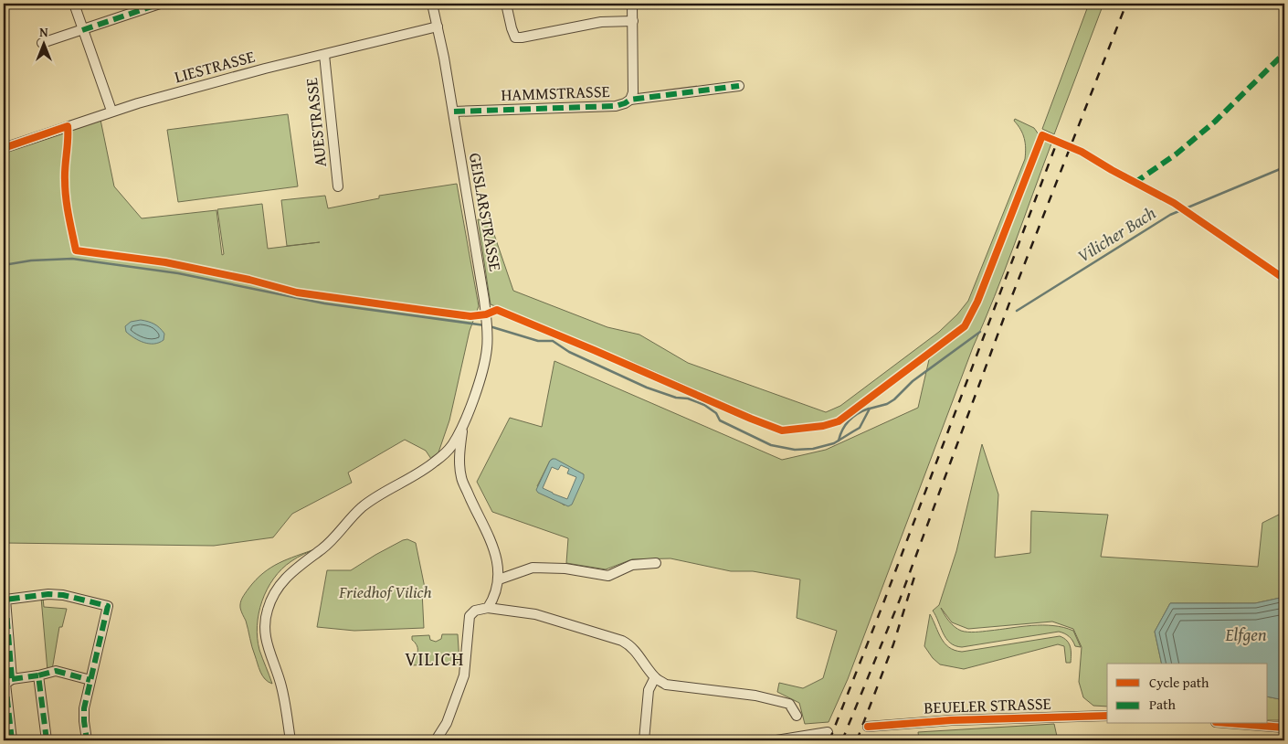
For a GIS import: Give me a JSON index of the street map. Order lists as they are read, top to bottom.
{
  "streets": {
    "street": [
      "LIESTRASSE",
      "HAMMSTRASSE",
      "AUESTRASSE",
      "GEISLARSTRASSE",
      "BEUELER STRASSE"
    ]
  },
  "crossings": [
    ["LIESTRASSE", "AUESTRASSE"],
    ["LIESTRASSE", "GEISLARSTRASSE"],
    ["HAMMSTRASSE", "GEISLARSTRASSE"]
  ],
  "districts": ["VILICH"],
  "water": ["Vilicher Bach", "Elfgen"],
  "parks": ["Friedhof Vilich"],
  "legend": ["Cycle path", "Path"],
  "north": "top"
}
